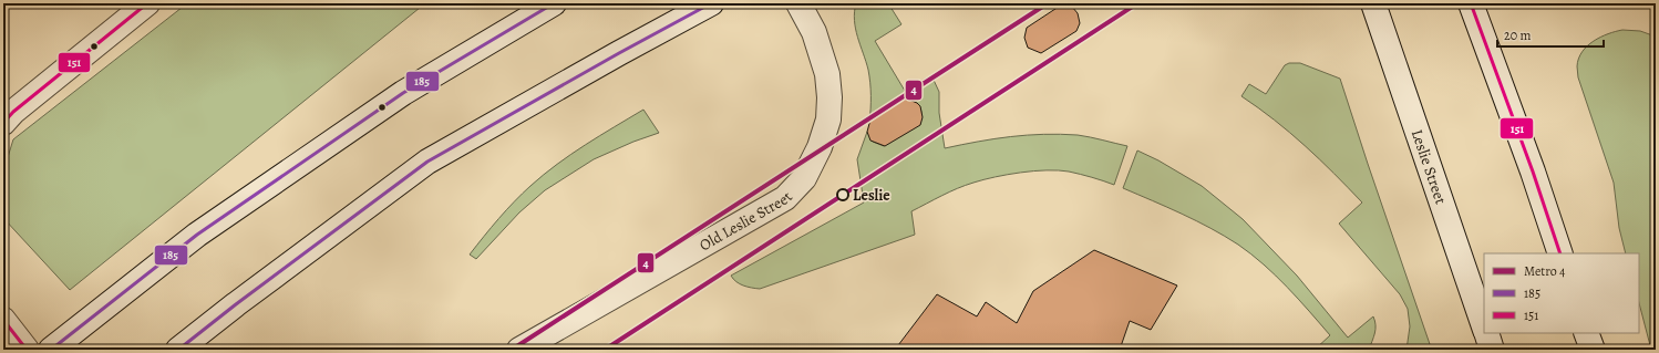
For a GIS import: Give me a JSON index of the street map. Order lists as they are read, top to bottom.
{
  "streets": {
    "main road": ["Leslie Street", "Old Leslie Street"]
  },
  "places": ["Leslie"],
  "lines": ["metro line 4", "transit line 185", "transit line 151"],
  "legend": ["Metro 4", "185", "151"],
  "scale_bar": "20 m"
}
